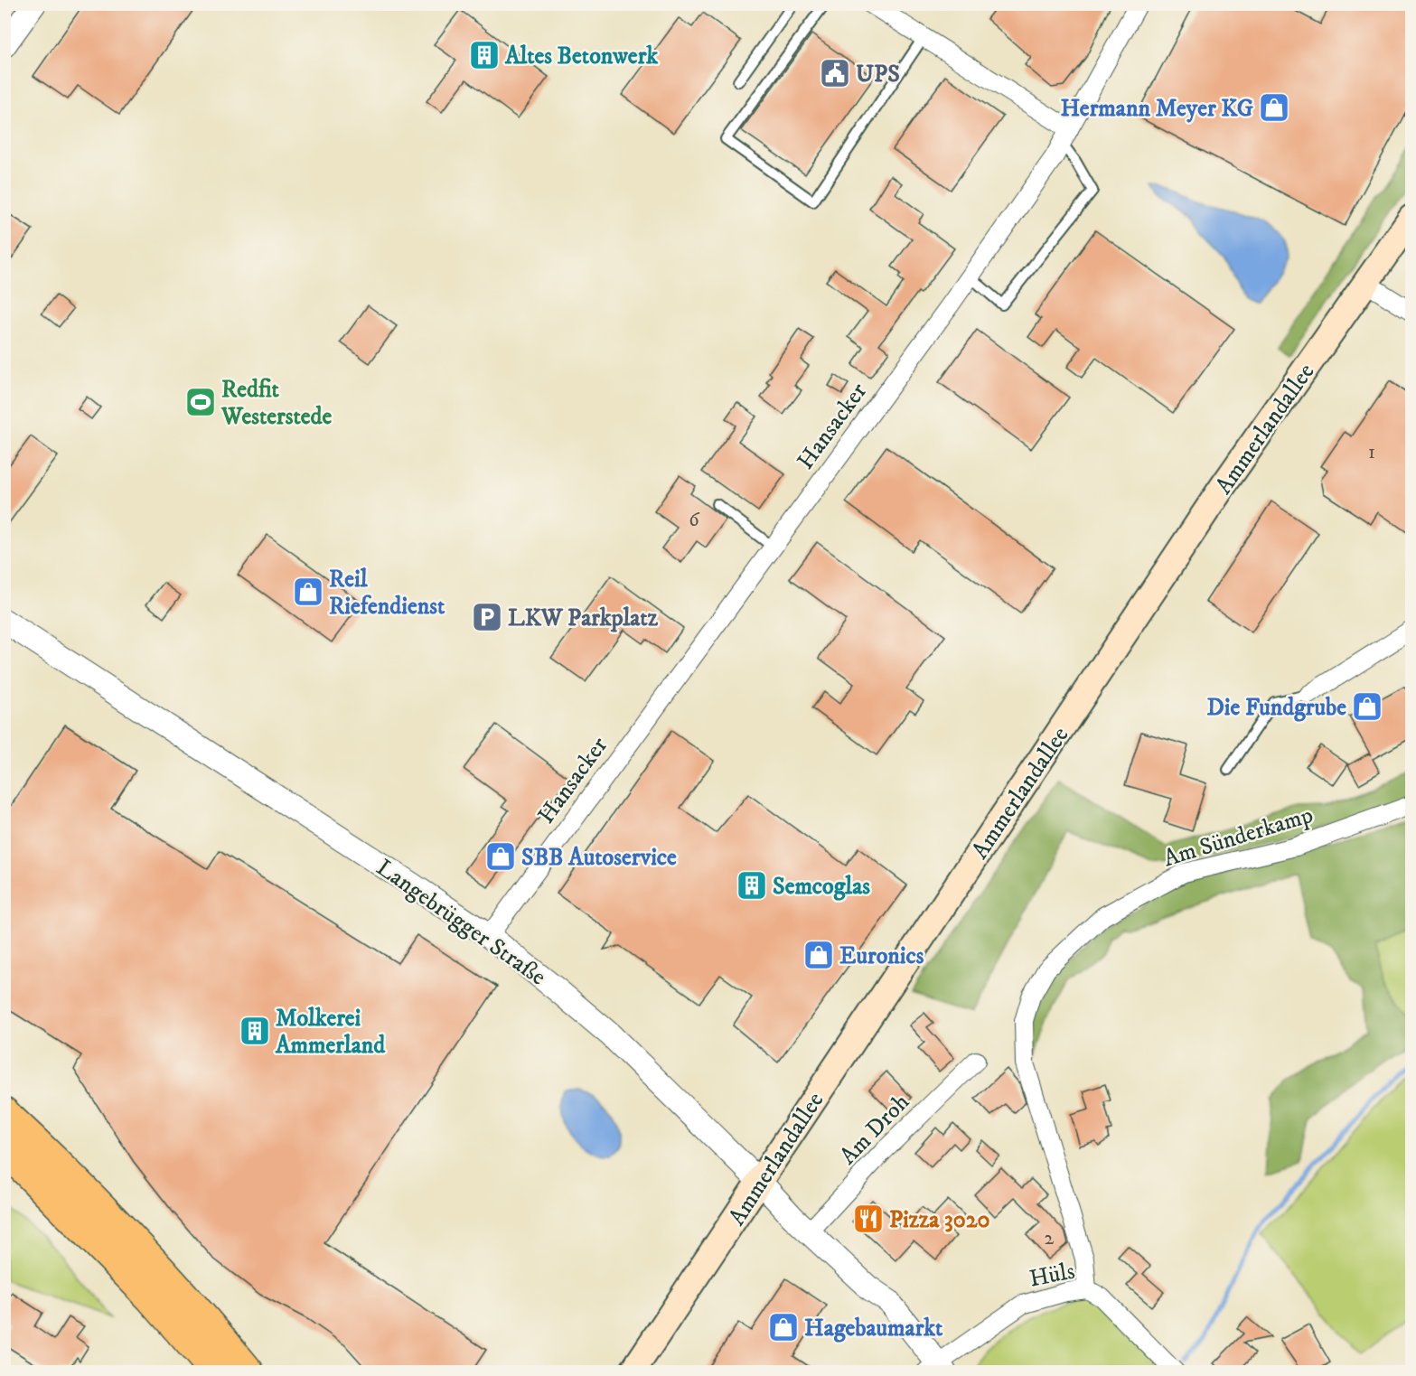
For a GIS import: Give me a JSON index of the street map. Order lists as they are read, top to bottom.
{
  "streets": {
    "main road": ["Ammerlandallee"],
    "street": [
      "Hansacker",
      "Am Sünderkamp",
      "Langebrügger Straße",
      "Am Droh",
      "Hüls"
    ]
  },
  "crossings": [
    ["Hansacker", "Langebrügger Straße"],
    ["Ammerlandallee", "Langebrügger Straße"],
    ["Am Sünderkamp", "Hüls"],
    ["Langebrügger Straße", "Am Droh"],
    ["Langebrügger Straße", "Hüls"]
  ],
  "places": {
    "building": ["Altes Betonwerk", "Semcoglas", "Molkerei Ammerland"],
    "public building": ["UPS"],
    "shop": [
      "Hermann Meyer KG",
      "Reil Riefendienst",
      "Die Fundgrube",
      "SBB Autoservice",
      "Euronics",
      "Hagebaumarkt"
    ],
    "sports": ["Redfit Westerstede"],
    "parking": ["LKW Parkplatz"],
    "restaurant": ["Pizza 3020"]
  },
  "house_numbers": ["1", "6", "2"]
}
